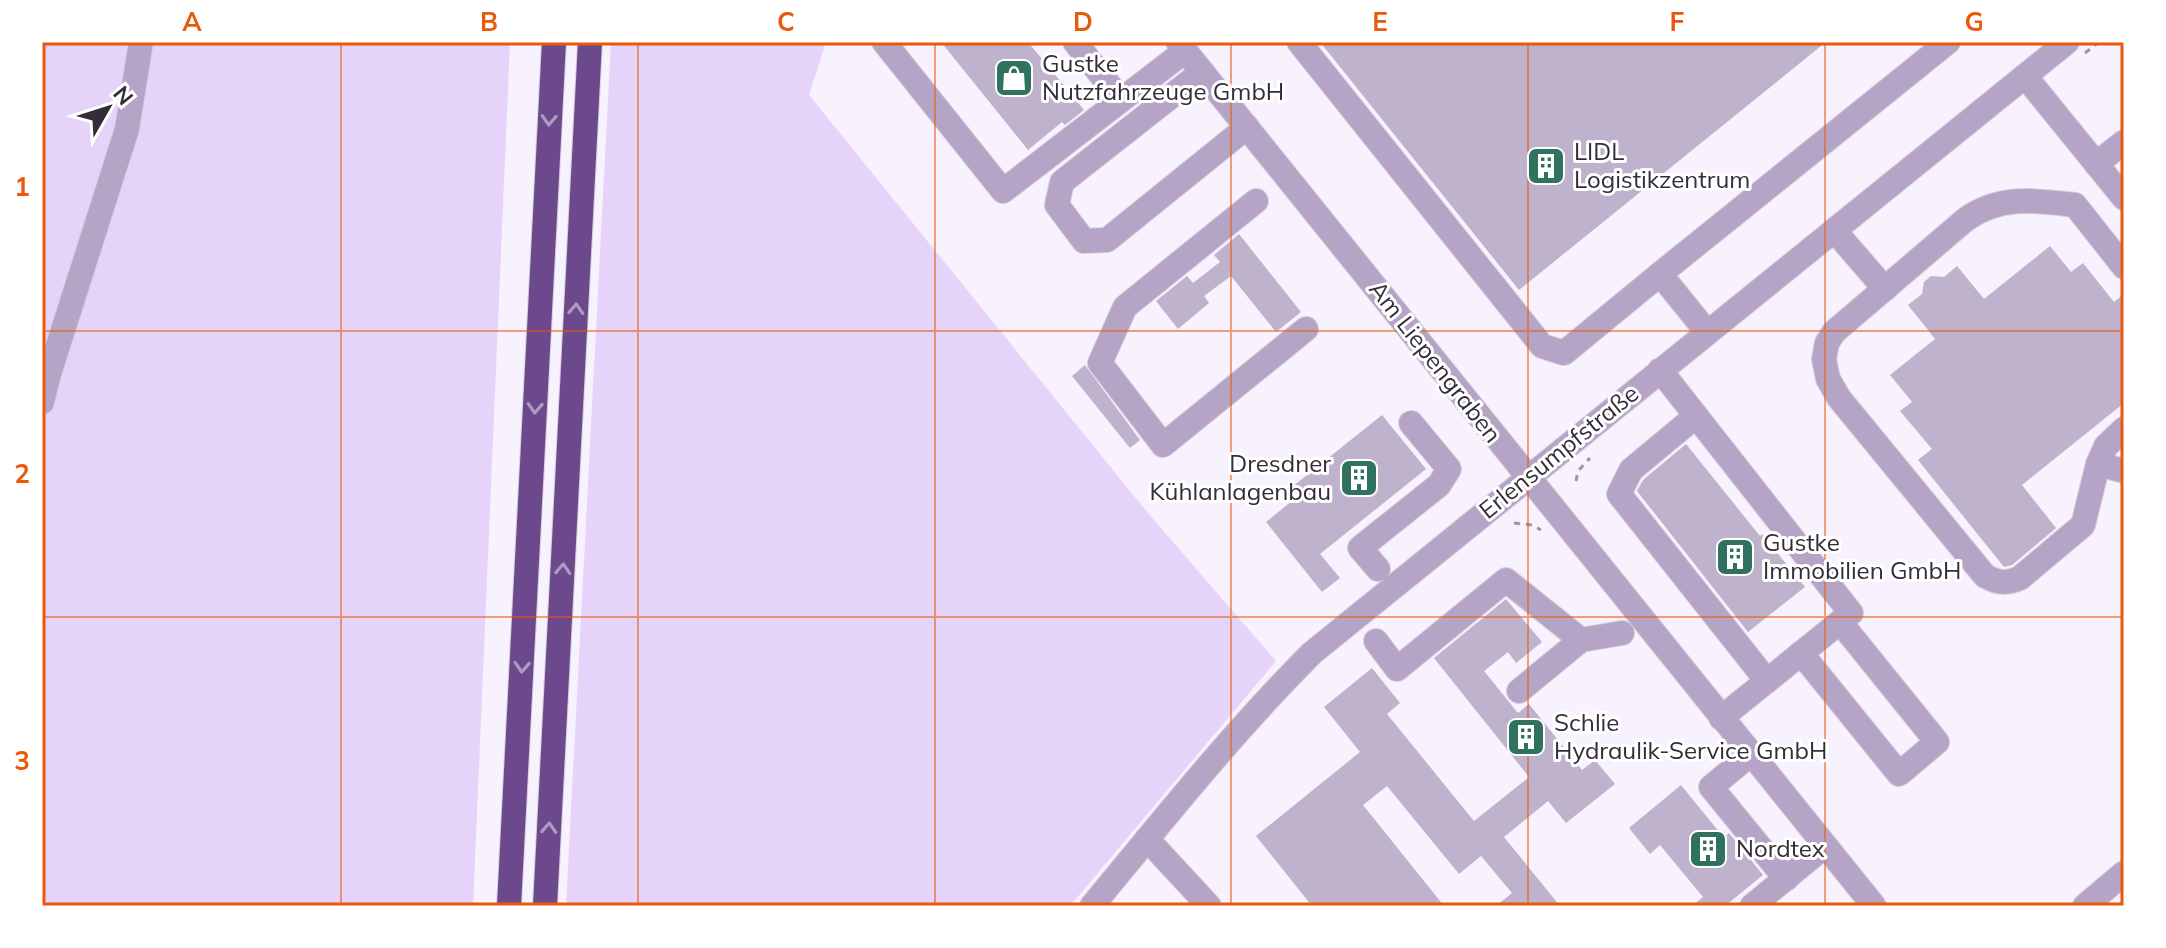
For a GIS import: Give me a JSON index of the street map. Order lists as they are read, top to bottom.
{
  "streets": {
    "street": ["Am Liepengraben", "Erlensumpfstraße"]
  },
  "crossings": [
    ["Am Liepengraben", "Erlensumpfstraße"]
  ],
  "places": {
    "shop": ["Gustke Nutzfahrzeuge GmbH"],
    "building": [
      "LIDL Logistikzentrum",
      "Dresdner Kühlanlagenbau",
      "Gustke Immobilien GmbH",
      "Schlie Hydraulik-Service GmbH",
      "Nordtex"
    ]
  },
  "north": "top right",
  "grid": {
    "columns": [
      "A",
      "B",
      "C",
      "D",
      "E",
      "F",
      "G"
    ],
    "rows": ["1", "2", "3"]
  }
}
